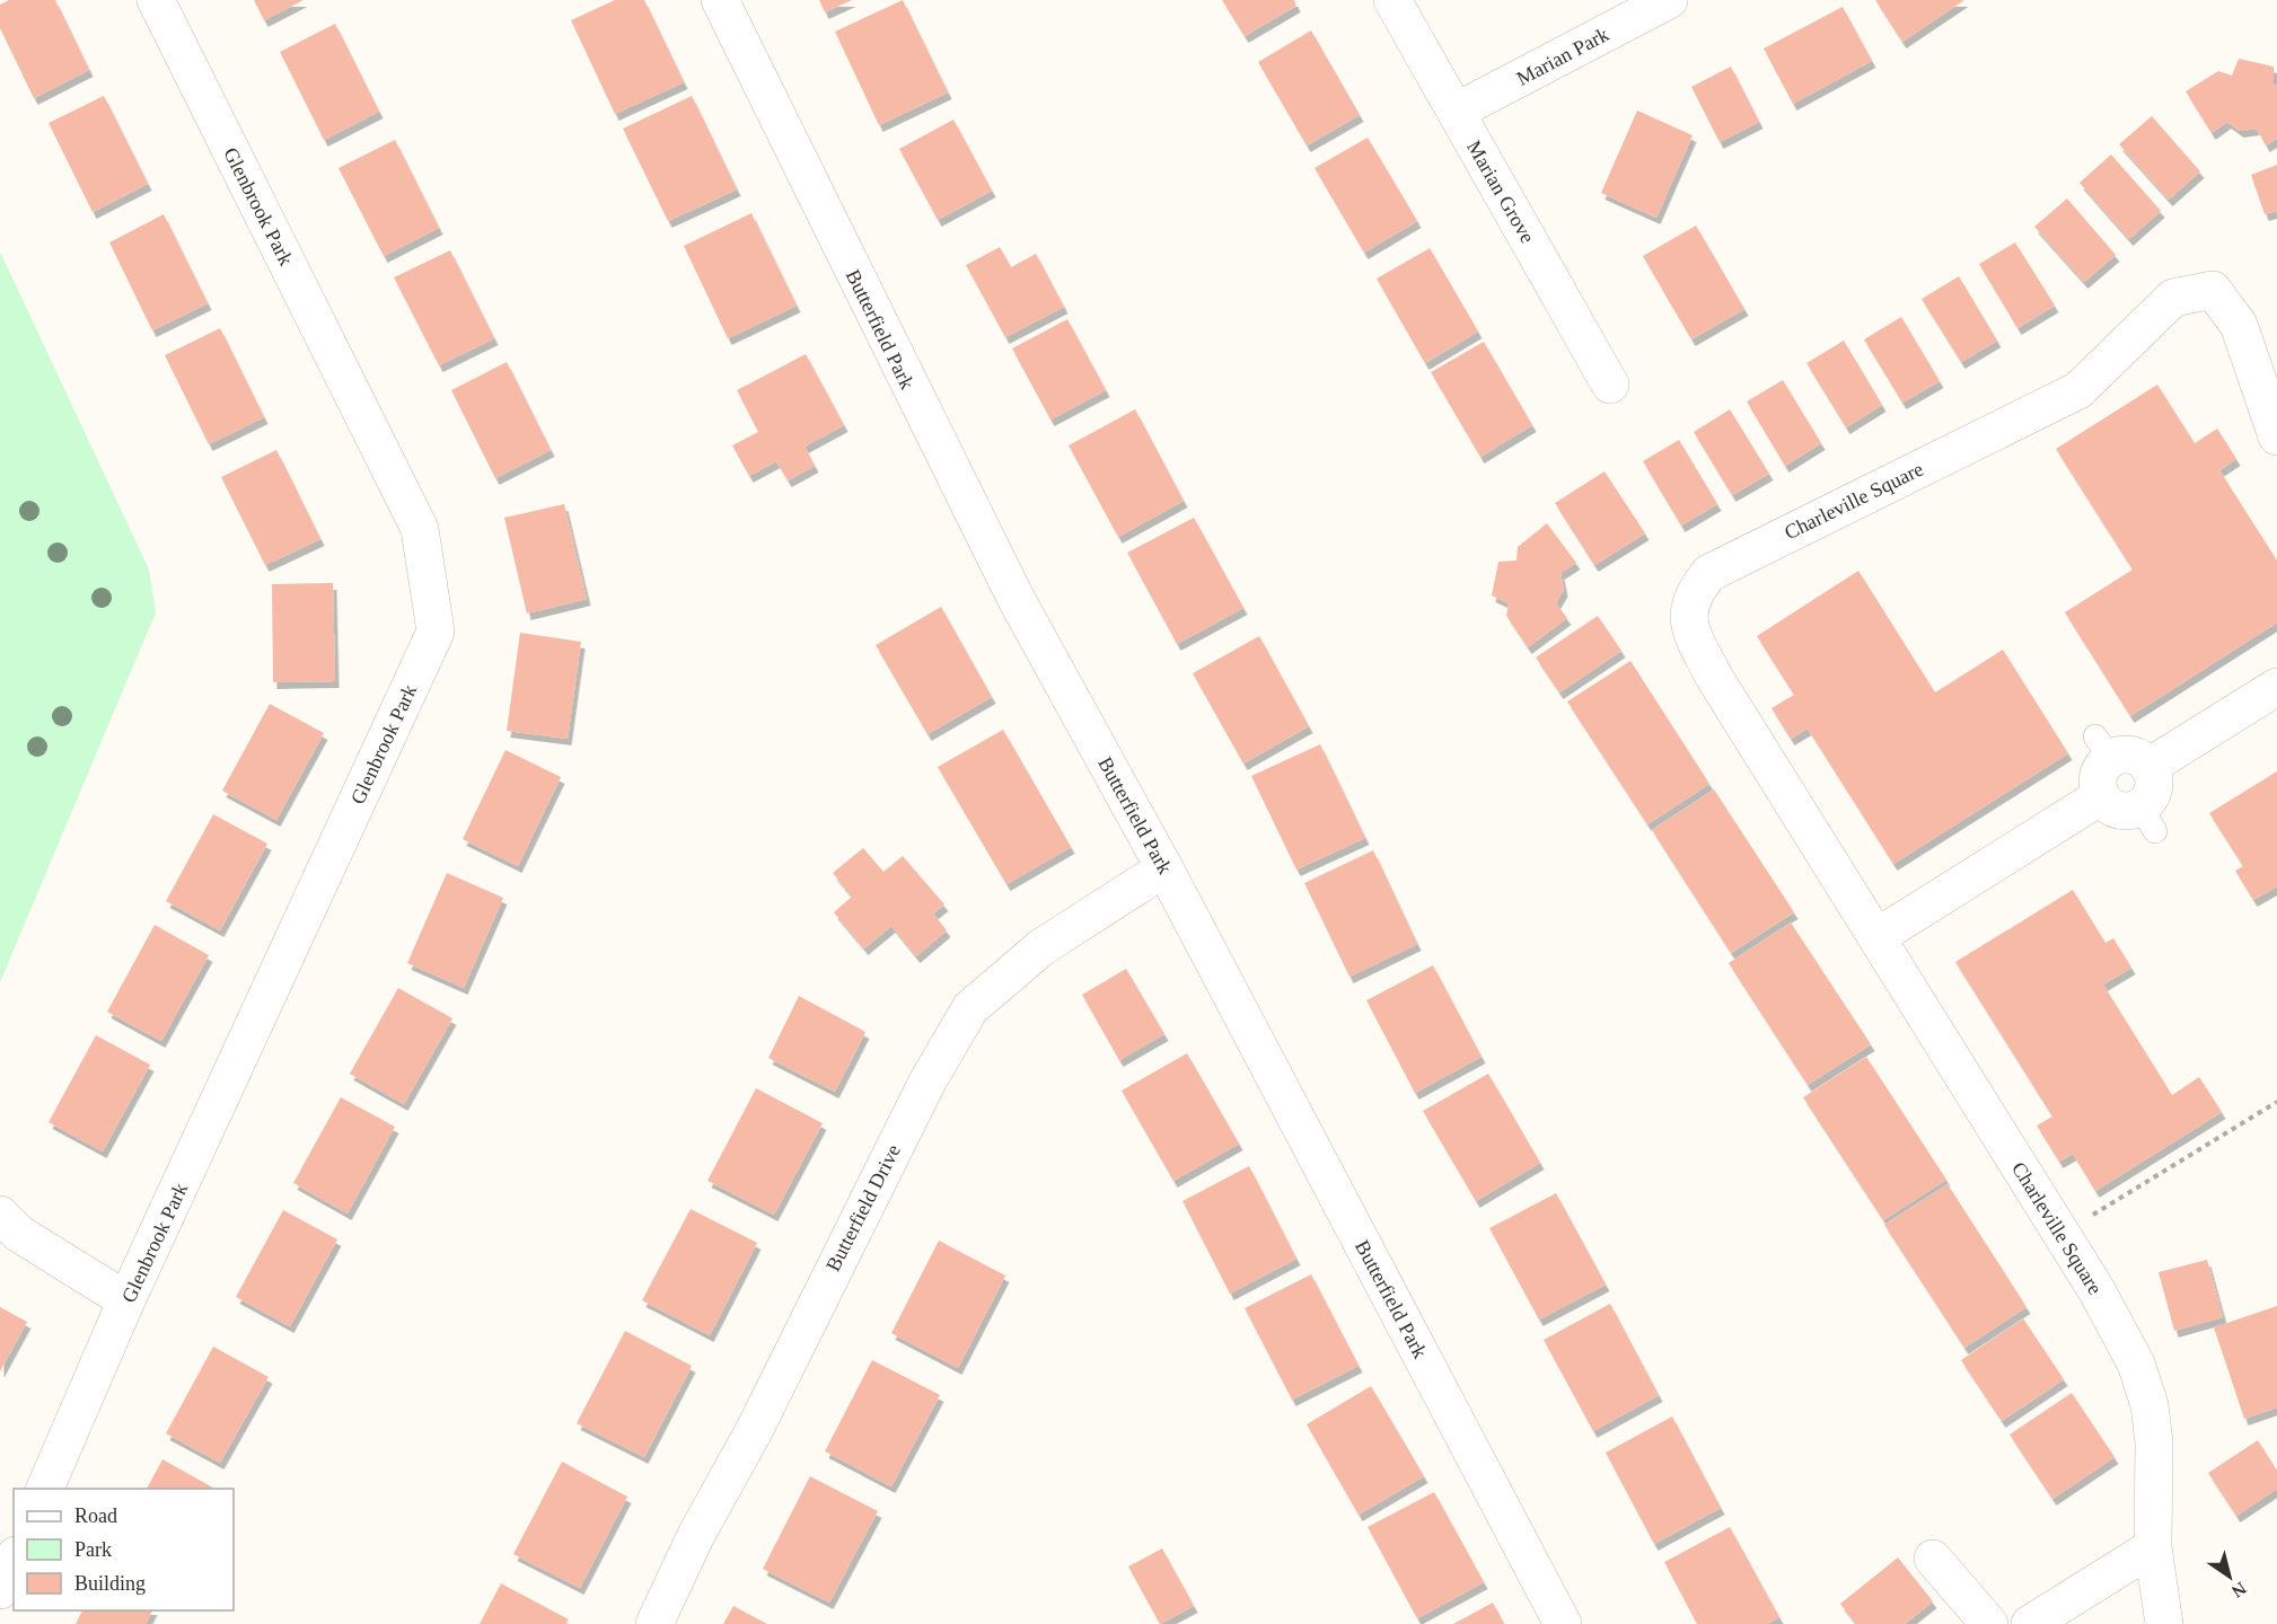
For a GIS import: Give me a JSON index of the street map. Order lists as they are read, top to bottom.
{
  "streets": {
    "street": [
      "Marian Park",
      "Marian Grove",
      "Glenbrook Park",
      "Butterfield Park",
      "Charleville Square",
      "Butterfield Drive"
    ]
  },
  "crossings": [
    ["Marian Park", "Marian Grove"],
    ["Butterfield Park", "Butterfield Drive"]
  ],
  "legend": ["Road", "Park", "Building"],
  "north": "bottom right"
}
